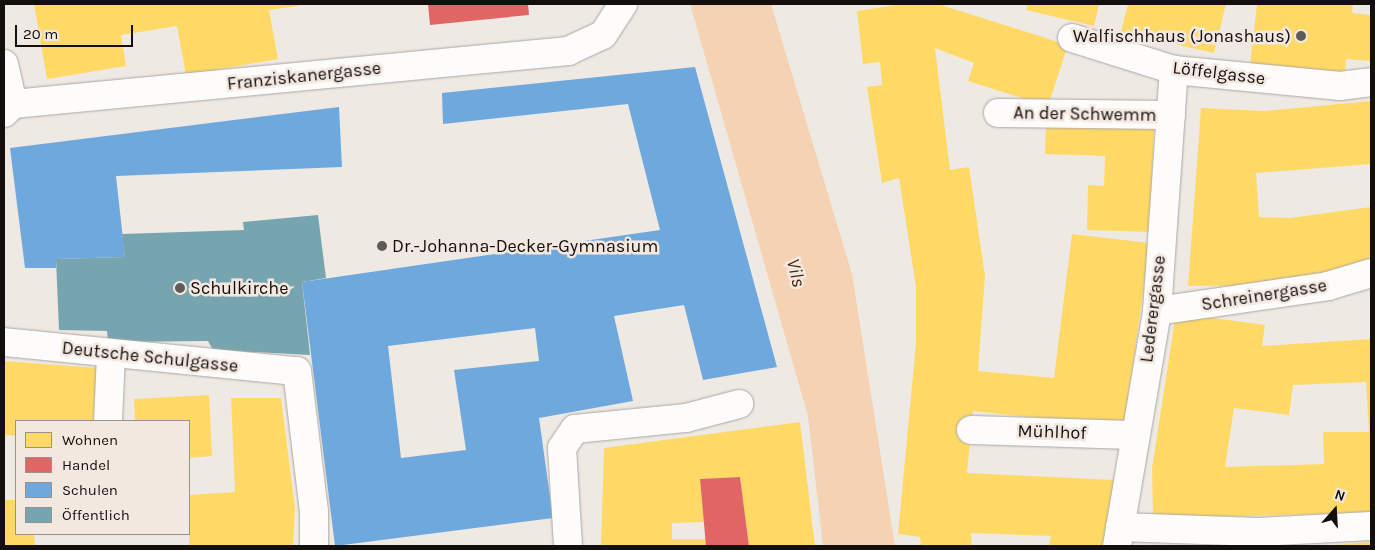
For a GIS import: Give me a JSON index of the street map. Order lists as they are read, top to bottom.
{
  "streets": {
    "street": [
      "Löffelgasse",
      "Franziskanergasse",
      "An der Schwemm",
      "Schreinergasse",
      "Lederergasse",
      "Deutsche Schulgasse",
      "Mühlhof"
    ]
  },
  "crossings": [
    ["Löffelgasse", "Lederergasse"],
    ["An der Schwemm", "Lederergasse"],
    ["Schreinergasse", "Lederergasse"],
    ["Lederergasse", "Mühlhof"]
  ],
  "water": ["Vils"],
  "places": ["Walfischhaus (Jonashaus)", "Dr.-Johanna-Decker-Gymnasium", "Schulkirche"],
  "legend": [
    "Wohnen",
    "Handel",
    "Schulen",
    "Öffentlich"
  ],
  "scale_bar": "20 m",
  "north": "top"
}
